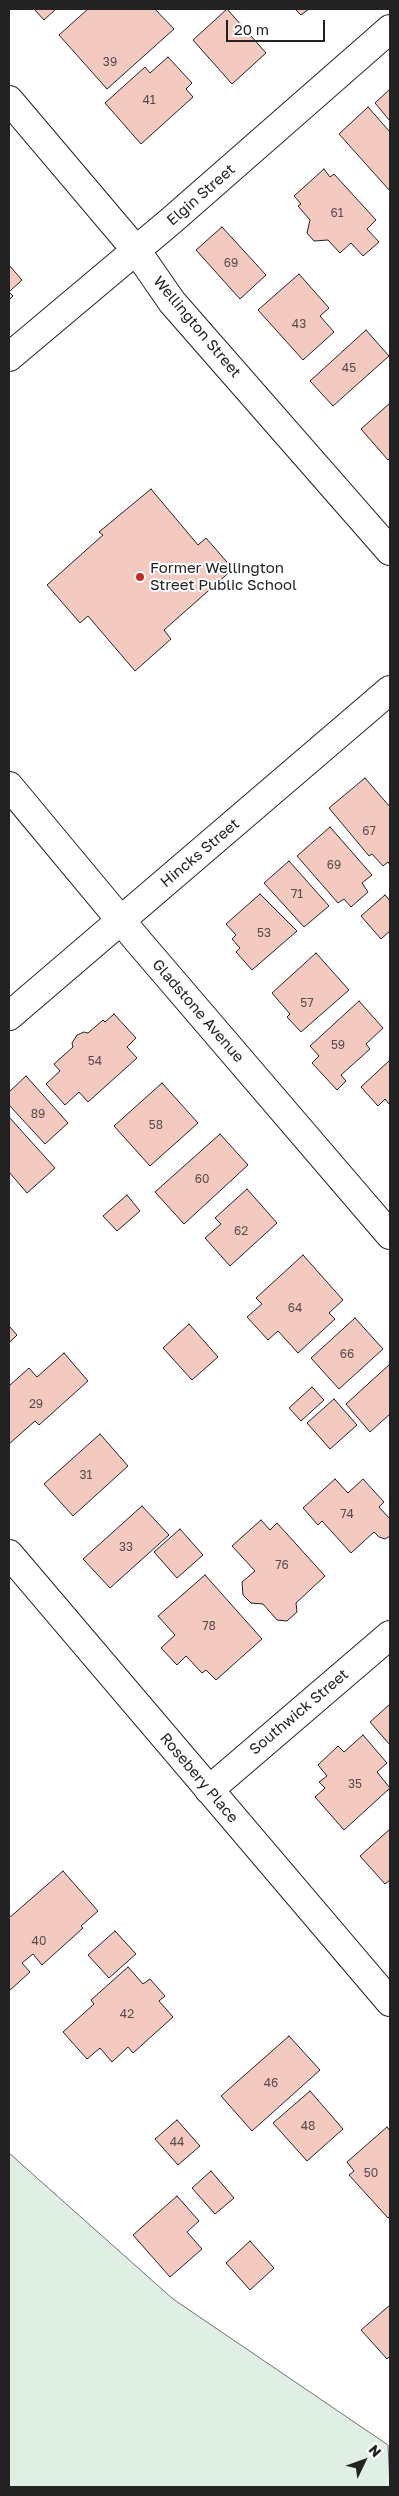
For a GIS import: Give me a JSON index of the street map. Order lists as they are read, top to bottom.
{
  "streets": {
    "street": [
      "Elgin Street",
      "Wellington Street",
      "Hincks Street",
      "Gladstone Avenue",
      "Southwick Street",
      "Rosebery Place"
    ]
  },
  "crossings": [
    ["Elgin Street", "Wellington Street"],
    ["Hincks Street", "Gladstone Avenue"],
    ["Southwick Street", "Rosebery Place"]
  ],
  "places": ["Former Wellington Street Public School"],
  "house_numbers": [
    "39",
    "41",
    "61",
    "69",
    "43",
    "45",
    "67",
    "69",
    "71",
    "53",
    "57",
    "59",
    "54",
    "89",
    "58",
    "60",
    "62",
    "64",
    "66",
    "29",
    "31",
    "74",
    "33",
    "76",
    "78",
    "35",
    "40",
    "42",
    "46",
    "48",
    "44",
    "50"
  ],
  "scale_bar": "20 m",
  "north": "top right"
}
